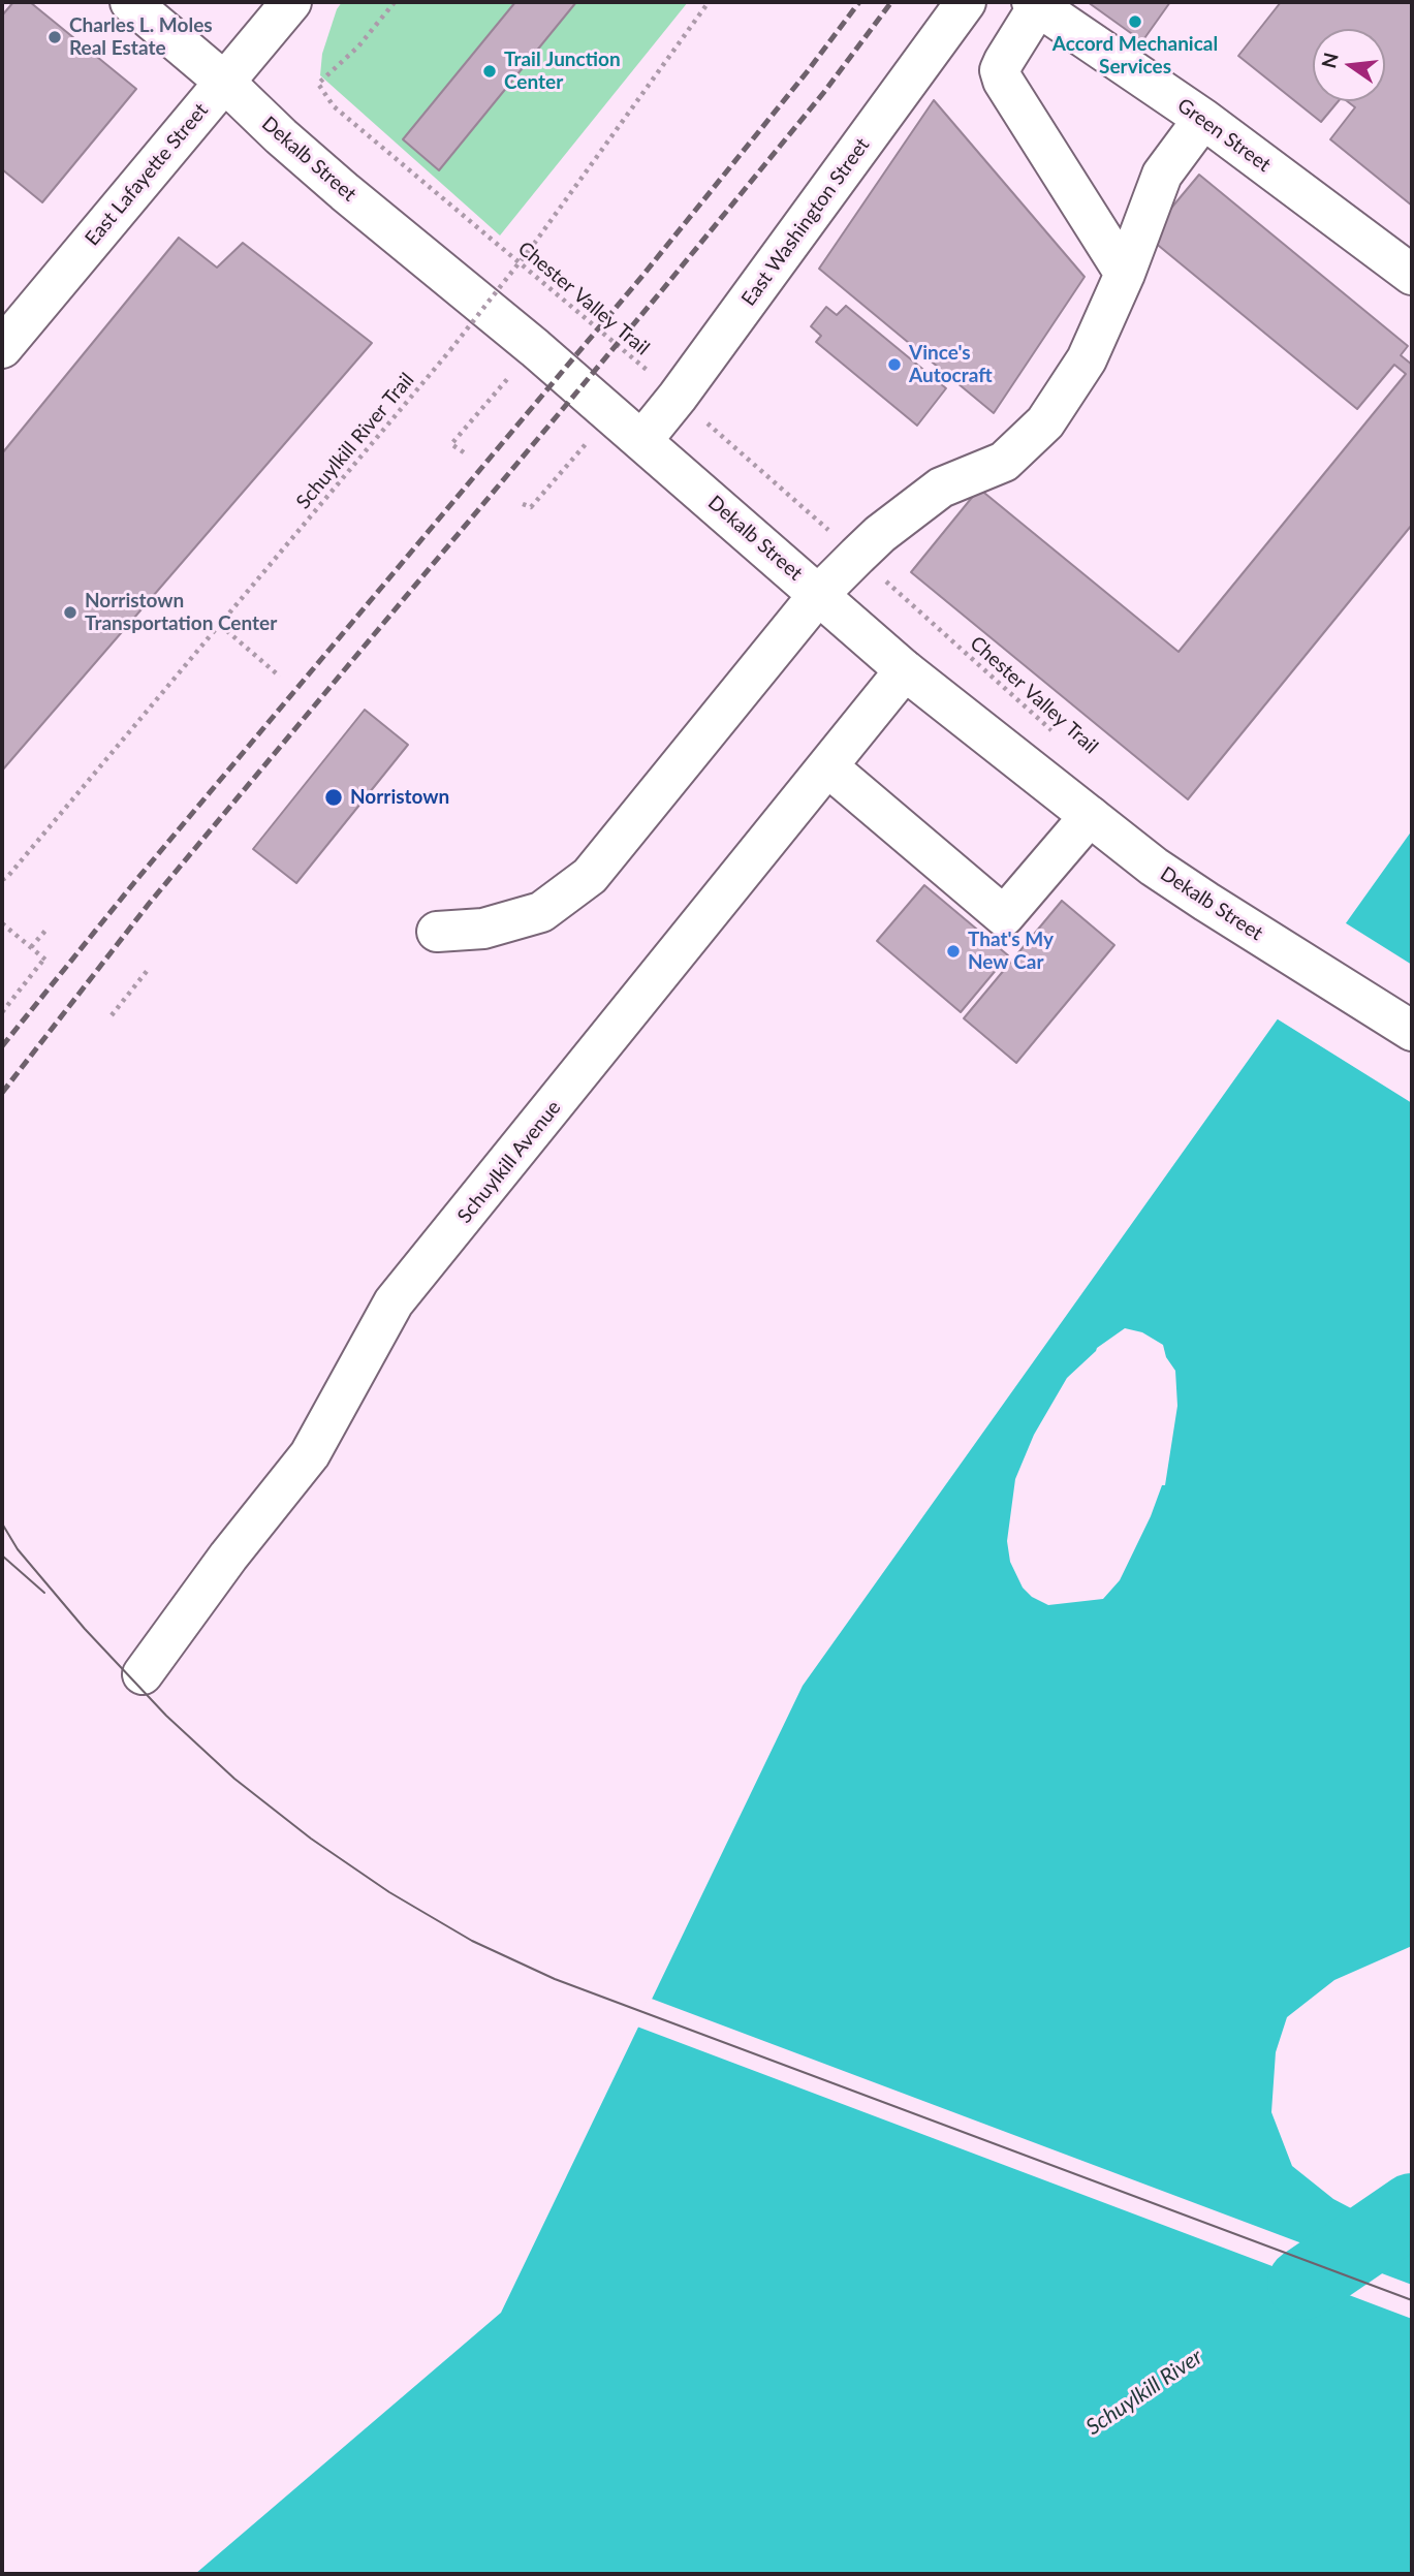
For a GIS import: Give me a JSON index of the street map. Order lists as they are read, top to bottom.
{
  "streets": {
    "main road": [
      "Green Street",
      "Dekalb Street",
      "East Lafayette Street",
      "East Washington Street",
      "Schuylkill Avenue"
    ],
    "path": ["Chester Valley Trail", "Schuylkill River Trail"]
  },
  "crossings": [
    ["Dekalb Street", "East Lafayette Street"],
    ["Dekalb Street", "East Washington Street"],
    ["Dekalb Street", "Schuylkill Avenue"],
    ["East Washington Street", "Chester Valley Trail"]
  ],
  "water": ["Schuylkill River"],
  "places": [
    "Accord Mechanical Services",
    "Charles L. Moles Real Estate",
    "Trail Junction Center",
    "Vince's Autocraft",
    "Norristown Transportation Center",
    "Norristown",
    "That's My New Car"
  ],
  "north": "left"
}
